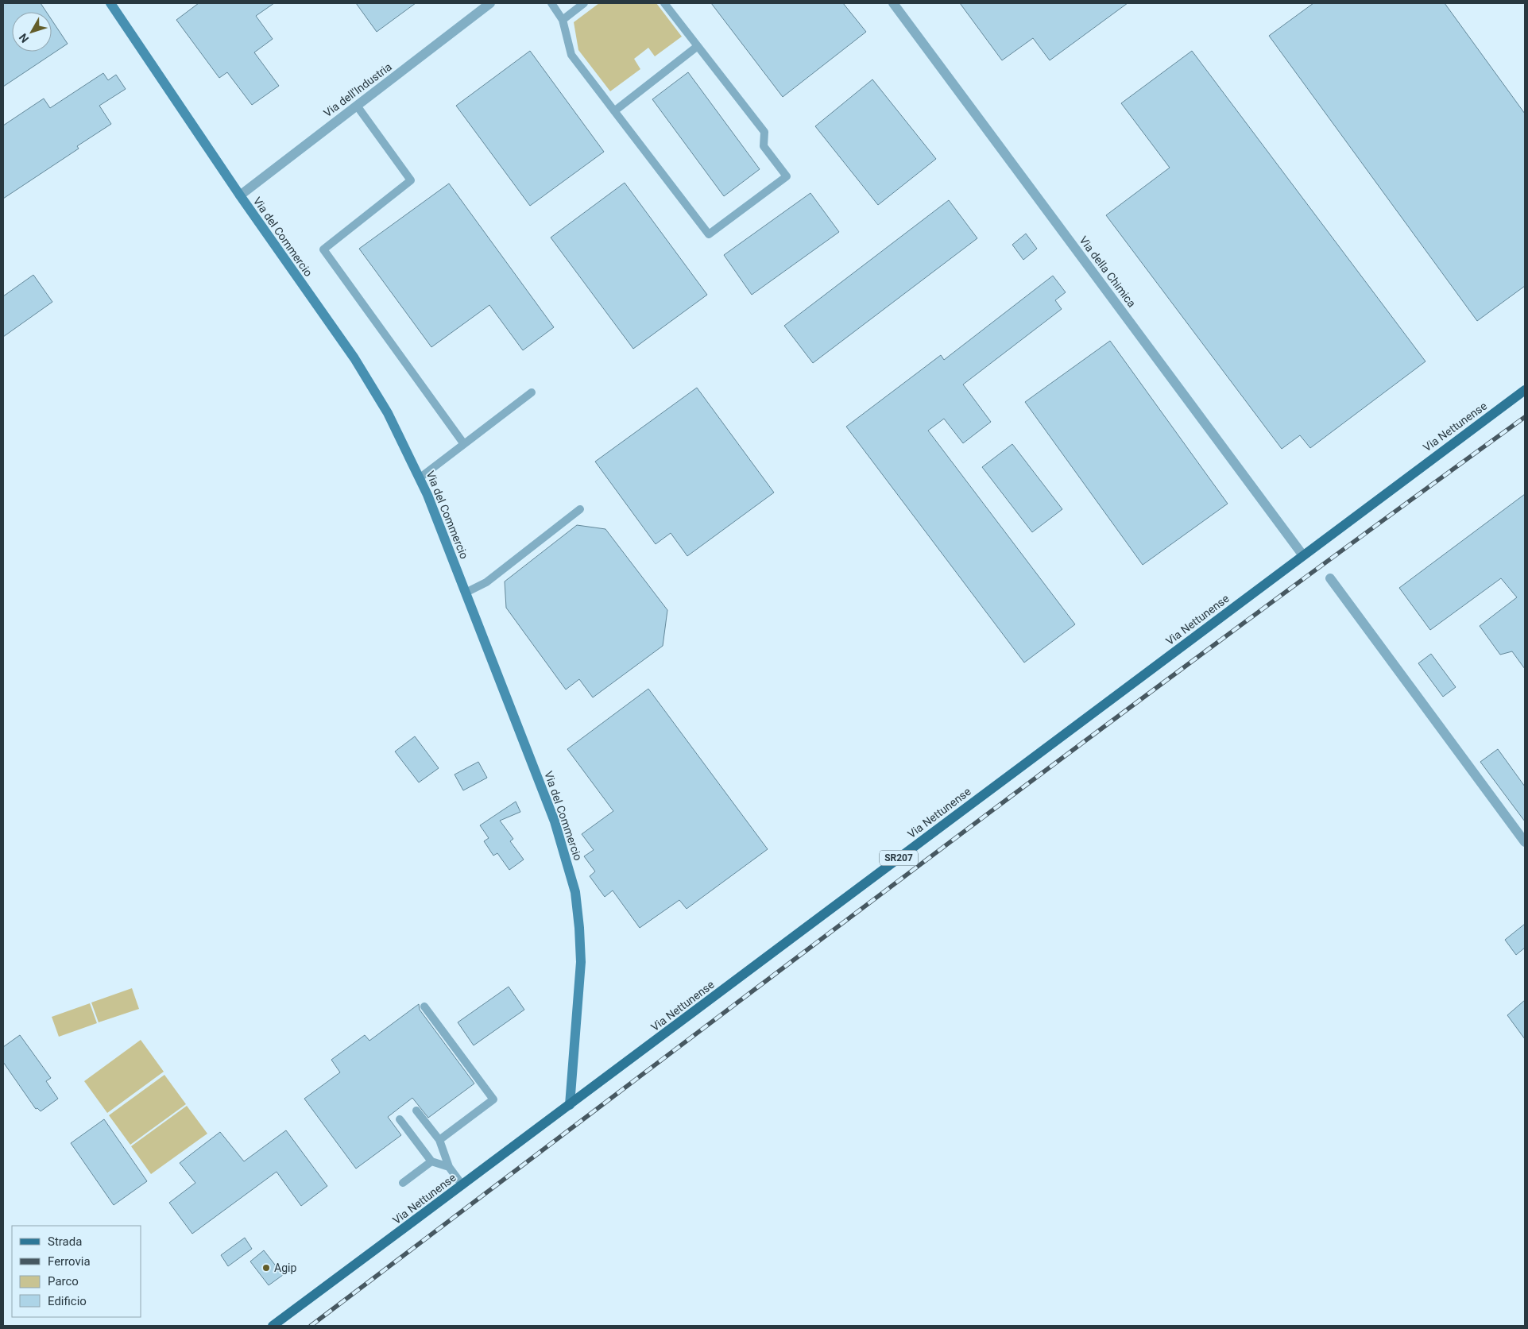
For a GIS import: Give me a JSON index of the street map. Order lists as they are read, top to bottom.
{
  "streets": {
    "main road": ["Via Nettunense", "SR207"],
    "street": ["Via dell'Industria", "Via del Commercio", "Via della Chimica"]
  },
  "crossings": [
    ["Via dell'Industria", "Via del Commercio"],
    ["Via del Commercio", "Via Nettunense"],
    ["Via della Chimica", "Via Nettunense"]
  ],
  "places": ["Agip"],
  "legend": [
    "Strada",
    "Ferrovia",
    "Parco",
    "Edificio"
  ],
  "north": "bottom left"
}
